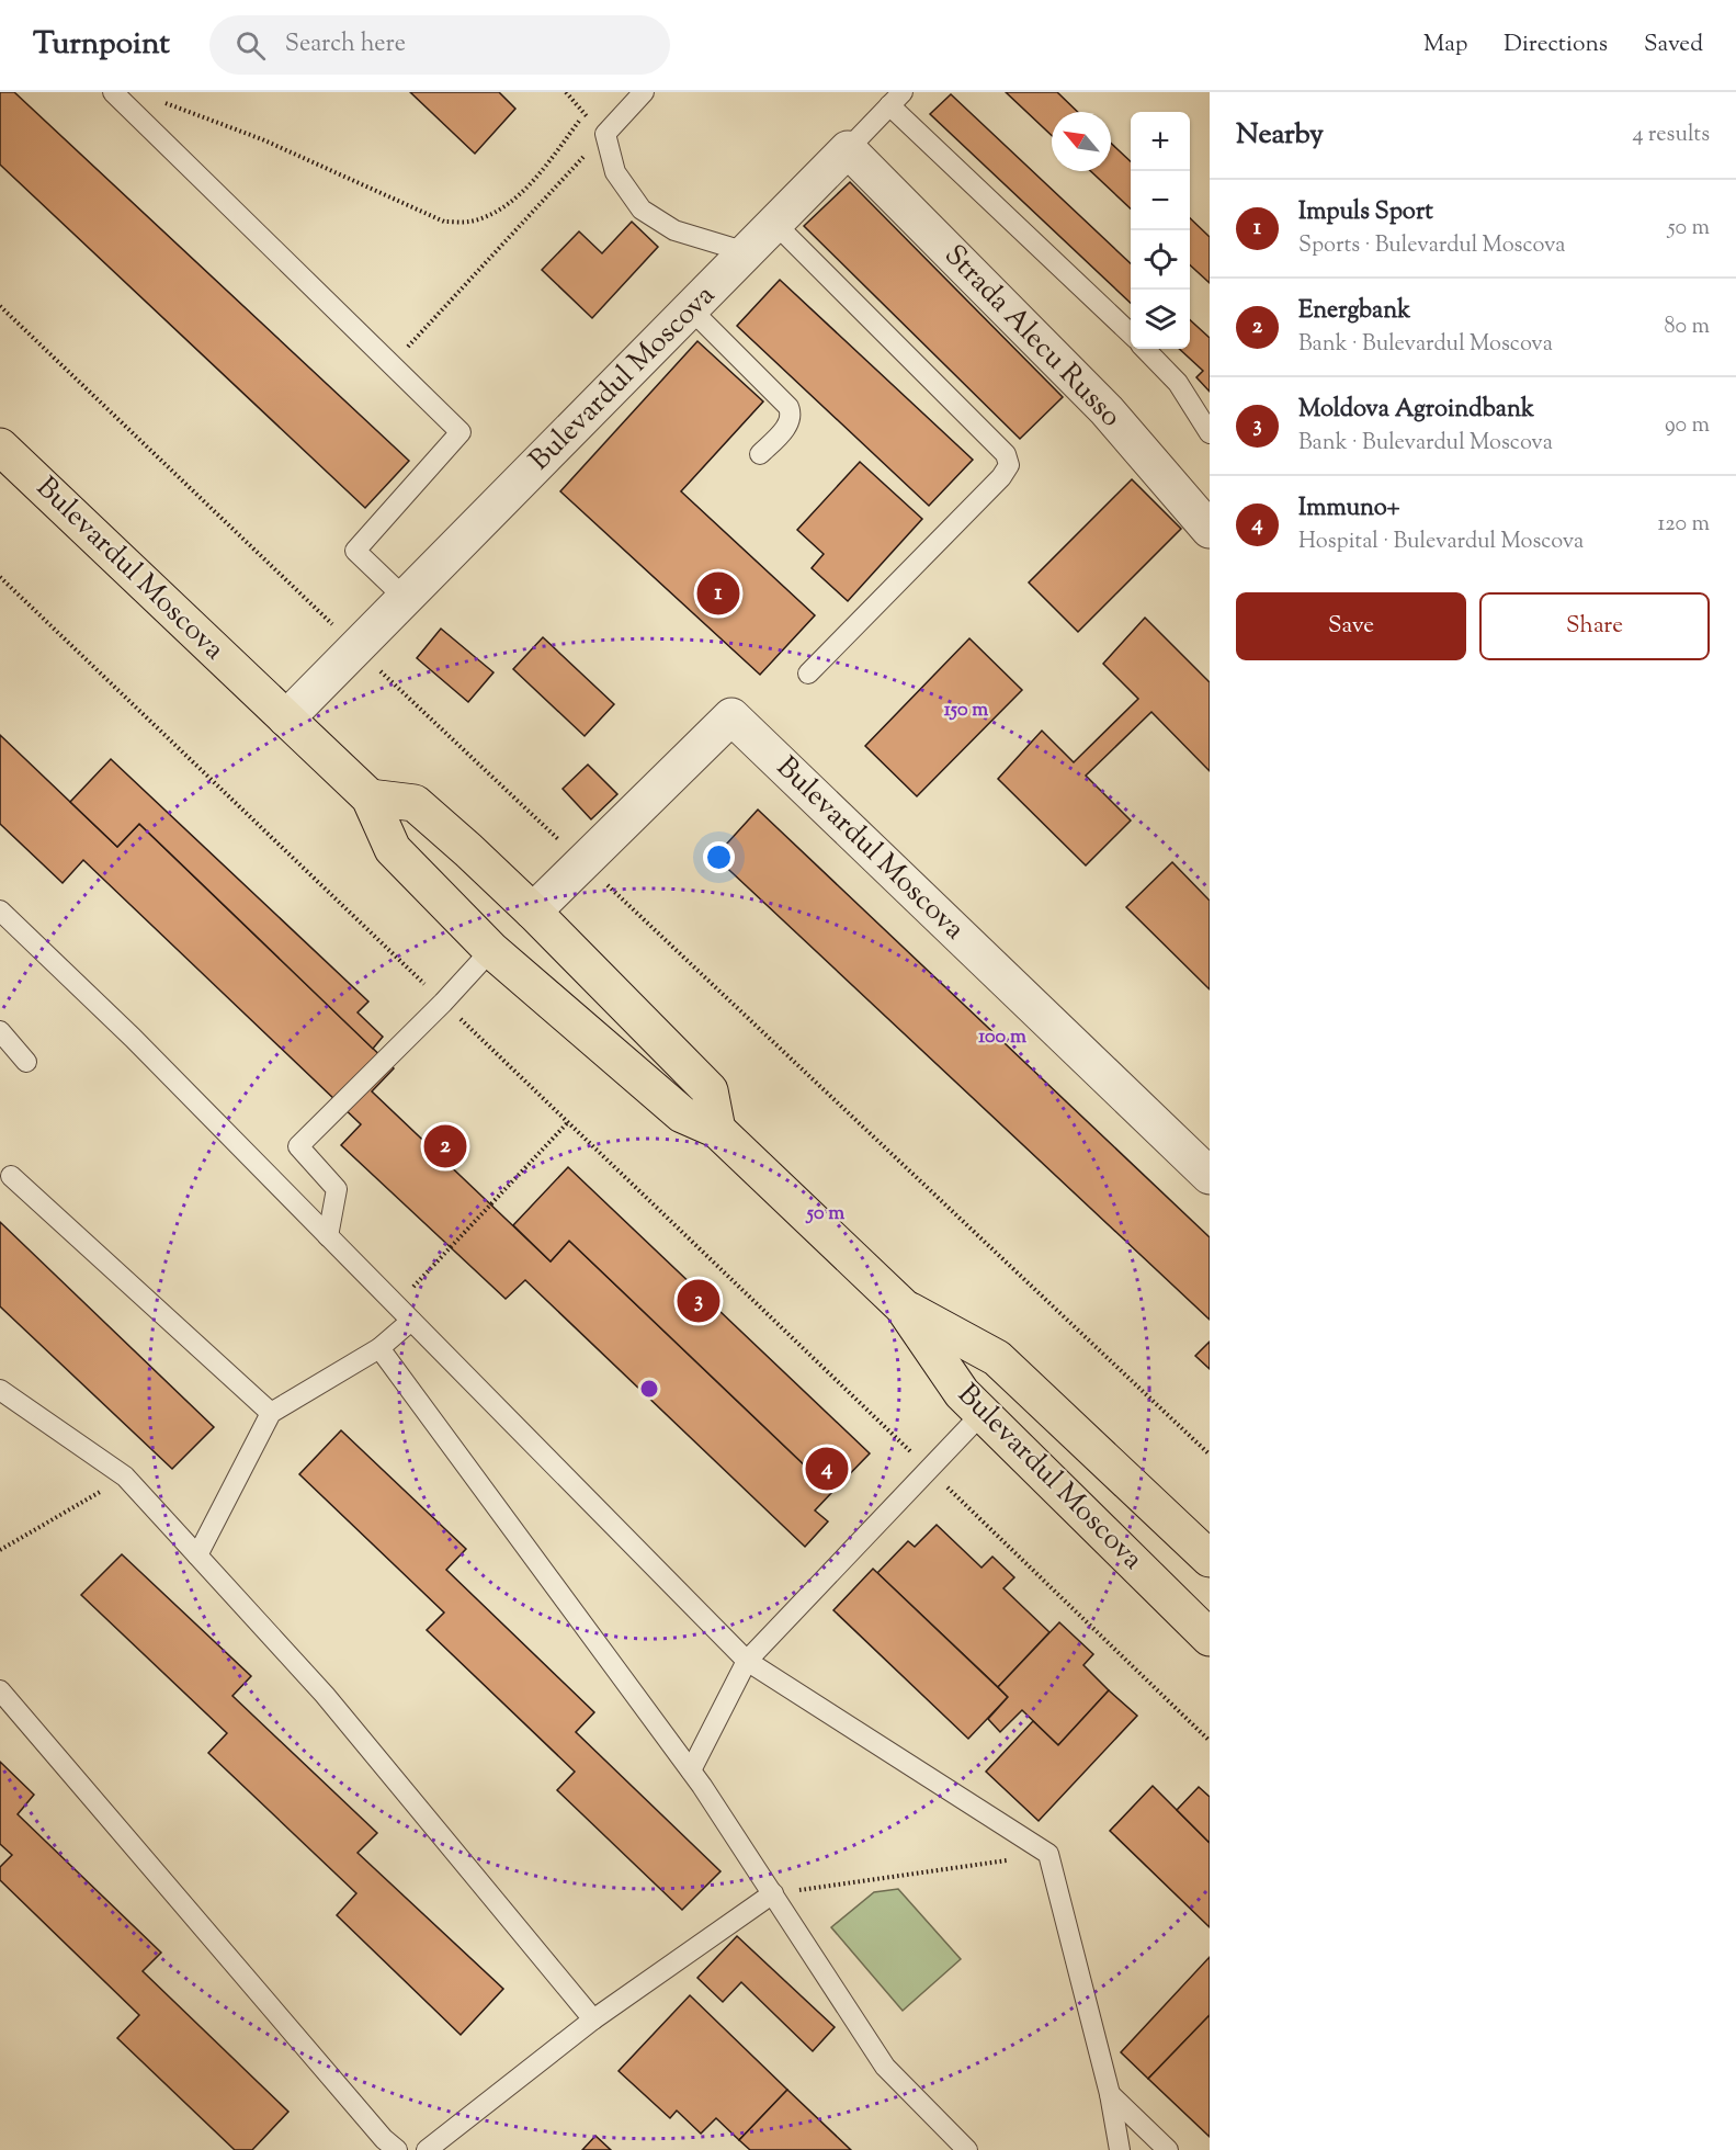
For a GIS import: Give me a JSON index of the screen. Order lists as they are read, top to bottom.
{
  "streets": {
    "main road": ["Bulevardul Moscova"],
    "street": ["Strada Alecu Russo"]
  },
  "crossings": [
    ["Strada Alecu Russo", "Bulevardul Moscova"]
  ],
  "north": "top left",
  "page": {
    "header": "Turnpoint",
    "search": "Search here",
    "nav": ["Map", "Directions", "Saved"],
    "heading": ["Nearby", "4 results"],
    "map_buttons": ["+", "−"],
    "list": [
      {
        "mark": "1",
        "name": "Impuls Sport",
        "note": "Sports · Bulevardul Moscova",
        "value": "50 m"
      },
      {
        "mark": "2",
        "name": "Energbank",
        "note": "Bank · Bulevardul Moscova",
        "value": "80 m"
      },
      {
        "mark": "3",
        "name": "Moldova Agroindbank",
        "note": "Bank · Bulevardul Moscova",
        "value": "90 m"
      },
      {
        "mark": "4",
        "name": "Immuno+",
        "note": "Hospital · Bulevardul Moscova",
        "value": "120 m"
      }
    ],
    "pins": [
      "1",
      "2",
      "3",
      "4"
    ],
    "buttons": ["Save", "Share"]
  },
  "rings": ["150 m", "100 m", "50 m"]
}
